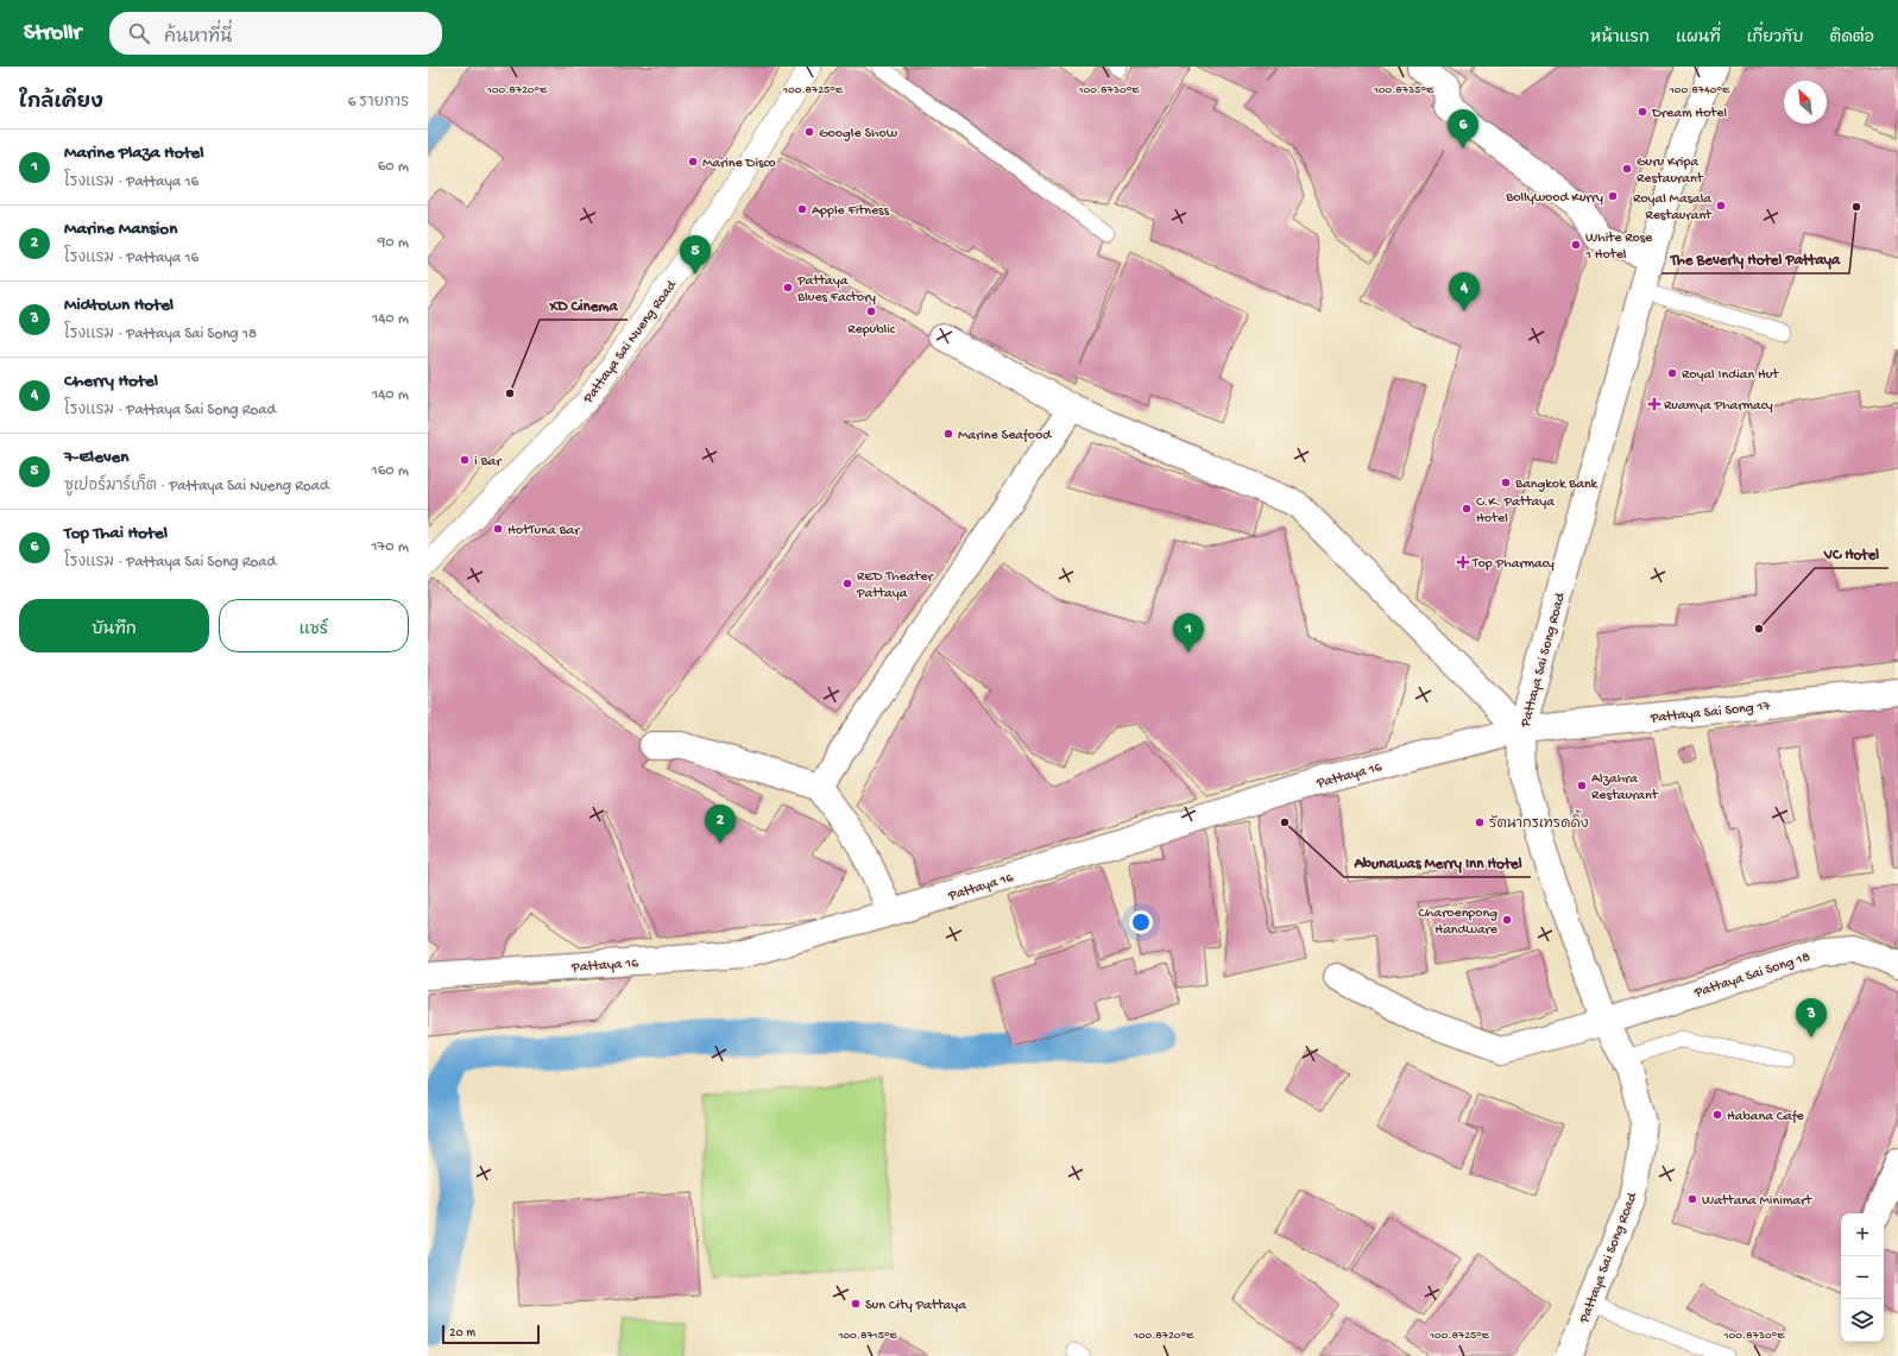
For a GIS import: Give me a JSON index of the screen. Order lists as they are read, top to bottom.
{
  "streets": {
    "street": [
      "Pattaya Sai Nueng Road",
      "Pattaya Sai Song Road",
      "Pattaya Sai Song 17",
      "Pattaya 16",
      "Pattaya Sai Song 18"
    ]
  },
  "crossings": [
    ["Pattaya Sai Song Road", "Pattaya Sai Song 17"],
    ["Pattaya Sai Song Road", "Pattaya 16"],
    ["Pattaya Sai Song Road", "Pattaya Sai Song 18"],
    ["Pattaya Sai Song 17", "Pattaya 16"]
  ],
  "places": {
    "other": [
      "Dream Hotel",
      "Google Show",
      "Marine Disco",
      "Guru Kripa Restaurant",
      "Bollywood Kurry",
      "Royal Masala Restaurant",
      "The Beverly Hotel Pattaya",
      "Apple Fitness",
      "White Rose 1 Hotel",
      "Pattaya Blues Factory",
      "Republic",
      "Royal Indian Hut",
      "XD Cinema",
      "Marine Seafood",
      "i Bar",
      "Bangkok Bank",
      "C.K. Pattaya Hotel",
      "HotTuna Bar",
      "RED Theater Pattaya",
      "VC Hotel",
      "Alzahra Restaurant",
      "Abunawas Merry Inn Hotel",
      "รัตนากรเทรดดิ้ง",
      "Charoenpong Handware",
      "Habana Cafe",
      "Wattana Minimart",
      "Sun City Pattaya"
    ],
    "health": ["Ruamya Pharmacy", "Top Pharmacy"]
  },
  "scale_bar": "20 m",
  "north": "top left",
  "page": {
    "header": "Strollr",
    "search": "ค้นหาที่นี่",
    "nav": [
      "หน้าแรก",
      "แผนที่",
      "เกี่ยวกับ",
      "ติดต่อ"
    ],
    "heading": ["ใกล้เคียง", "6 รายการ"],
    "pins": [
      "6",
      "5",
      "4",
      "1",
      "2",
      "3"
    ],
    "list": [
      {
        "mark": "1",
        "name": "Marine Plaza Hotel",
        "note": "โรงแรม · Pattaya 16",
        "value": "60 m"
      },
      {
        "mark": "2",
        "name": "Marine Mansion",
        "note": "โรงแรม · Pattaya 16",
        "value": "90 m"
      },
      {
        "mark": "3",
        "name": "Midtown Hotel",
        "note": "โรงแรม · Pattaya Sai Song 18",
        "value": "140 m"
      },
      {
        "mark": "4",
        "name": "Cherry Hotel",
        "note": "โรงแรม · Pattaya Sai Song Road",
        "value": "140 m"
      },
      {
        "mark": "5",
        "name": "7-Eleven",
        "note": "ซูเปอร์มาร์เก็ต · Pattaya Sai Nueng Road",
        "value": "160 m"
      },
      {
        "mark": "6",
        "name": "Top Thai Hotel",
        "note": "โรงแรม · Pattaya Sai Song Road",
        "value": "170 m"
      }
    ],
    "buttons": ["บันทึก", "แชร์"],
    "map_buttons": ["+", "−"],
    "scale": "20 m"
  },
  "coordinates": [
    "100.8720°E",
    "100.8725°E",
    "100.8730°E",
    "100.8735°E",
    "100.8740°E",
    "100.8715°E"
  ]
}
